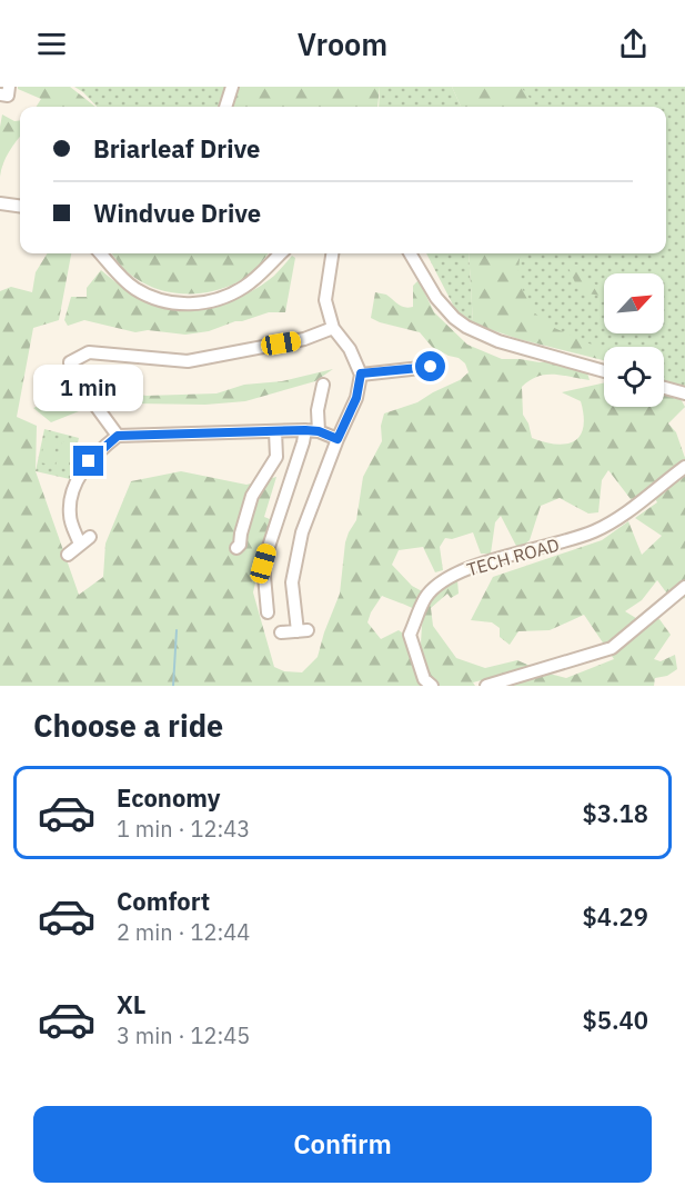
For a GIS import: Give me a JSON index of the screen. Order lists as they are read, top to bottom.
{
  "streets": {
    "street": ["TECH ROAD"]
  },
  "north": "top right",
  "page": {
    "header": "Vroom",
    "banner": ["Briarleaf Drive", "Windvue Drive"],
    "bubble": "1 min",
    "heading": "Choose a ride",
    "list": [
      {
        "name": "Economy",
        "note": "1 min · 12:43",
        "value": "$3.18"
      },
      {
        "name": "Comfort",
        "note": "2 min · 12:44",
        "value": "$4.29"
      },
      {
        "name": "XL",
        "note": "3 min · 12:45",
        "value": "$5.40"
      }
    ],
    "buttons": "Confirm"
  }
}
